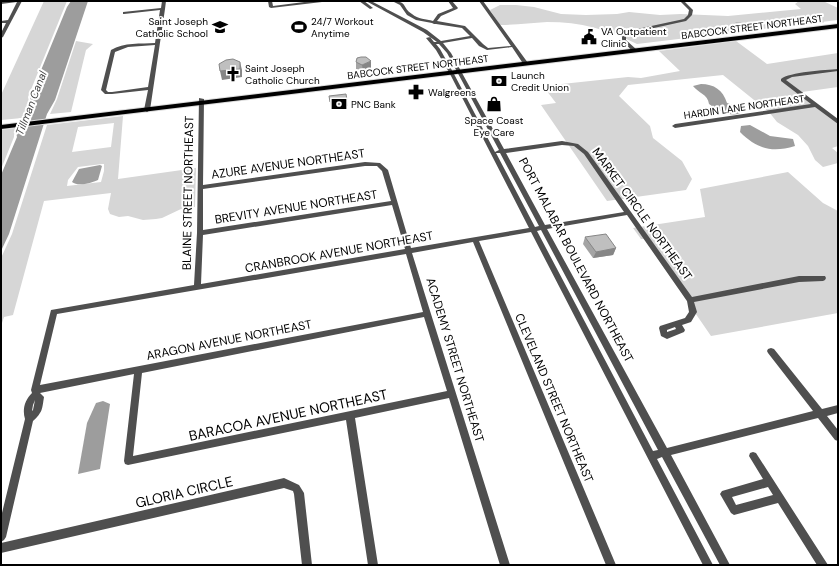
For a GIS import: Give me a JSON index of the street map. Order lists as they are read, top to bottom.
{
  "streets": {
    "main road": ["BABCOCK STREET NORTHEAST"],
    "street": [
      "HARDIN LANE NORTHEAST",
      "AZURE AVENUE NORTHEAST",
      "BLAINE STREET NORTHEAST",
      "BREVITY AVENUE NORTHEAST",
      "MARKET CIRCLE NORTHEAST",
      "CRANBROOK AVENUE NORTHEAST",
      "PORT MALABAR BOULEVARD NORTHEAST",
      "ARAGON AVENUE NORTHEAST",
      "ACADEMY STREET NORTHEAST",
      "CLEVELAND STREET NORTHEAST",
      "BARACOA AVENUE NORTHEAST",
      "GLORIA CIRCLE"
    ]
  },
  "crossings": [
    ["BABCOCK STREET NORTHEAST", "BLAINE STREET NORTHEAST"],
    ["BABCOCK STREET NORTHEAST", "PORT MALABAR BOULEVARD NORTHEAST"],
    ["AZURE AVENUE NORTHEAST", "BLAINE STREET NORTHEAST"],
    ["AZURE AVENUE NORTHEAST", "ACADEMY STREET NORTHEAST"],
    ["BLAINE STREET NORTHEAST", "BREVITY AVENUE NORTHEAST"],
    ["BLAINE STREET NORTHEAST", "CRANBROOK AVENUE NORTHEAST"],
    ["BREVITY AVENUE NORTHEAST", "ACADEMY STREET NORTHEAST"],
    ["MARKET CIRCLE NORTHEAST", "CRANBROOK AVENUE NORTHEAST"],
    ["MARKET CIRCLE NORTHEAST", "PORT MALABAR BOULEVARD NORTHEAST"],
    ["CRANBROOK AVENUE NORTHEAST", "PORT MALABAR BOULEVARD NORTHEAST"],
    ["CRANBROOK AVENUE NORTHEAST", "ARAGON AVENUE NORTHEAST"],
    ["CRANBROOK AVENUE NORTHEAST", "ACADEMY STREET NORTHEAST"],
    ["CRANBROOK AVENUE NORTHEAST", "CLEVELAND STREET NORTHEAST"],
    ["ARAGON AVENUE NORTHEAST", "ACADEMY STREET NORTHEAST"],
    ["ARAGON AVENUE NORTHEAST", "BARACOA AVENUE NORTHEAST"],
    ["ACADEMY STREET NORTHEAST", "BARACOA AVENUE NORTHEAST"]
  ],
  "water": ["Tillman Canal"],
  "places": {
    "school or university": ["Saint Joseph Catholic School"],
    "sports": ["24/7 Workout Anytime"],
    "public building": ["VA Outpatient Clinic"],
    "church": ["Saint Joseph Catholic Church"],
    "bank": ["Launch Credit Union", "PNC Bank"],
    "pharmacy": ["Walgreens"],
    "shop": ["Space Coast Eye Care"]
  }
}
